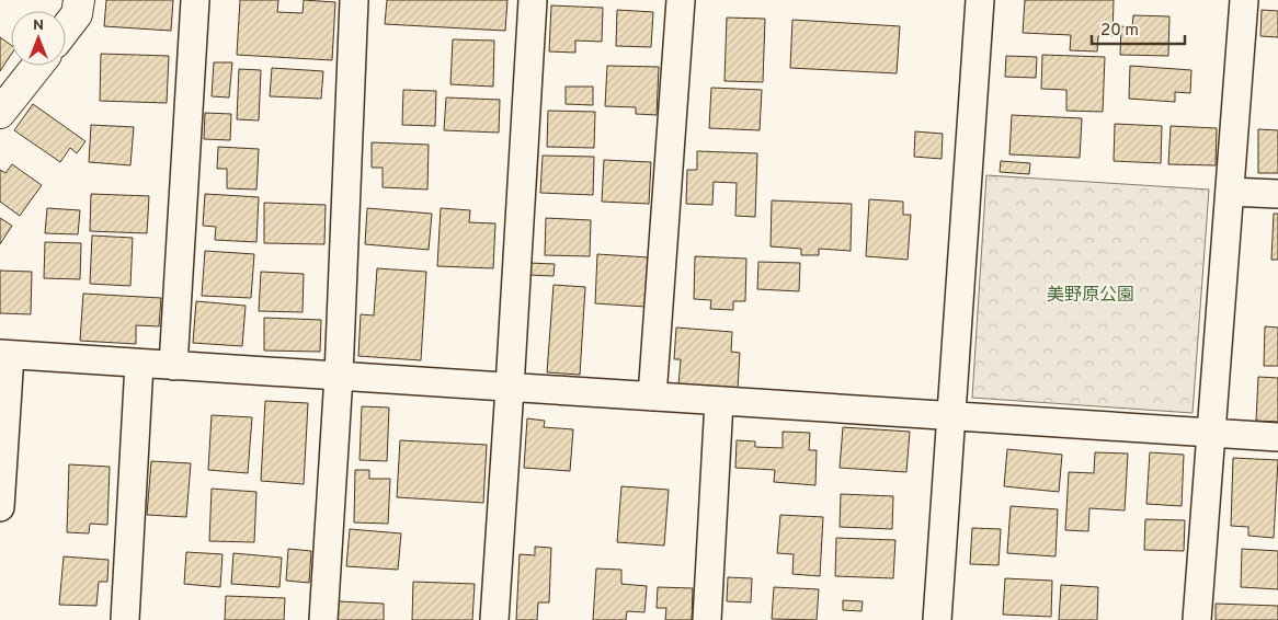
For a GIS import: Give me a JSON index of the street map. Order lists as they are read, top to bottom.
{
  "parks": ["美野原公園"],
  "scale_bar": "20 m",
  "north": "top"
}
